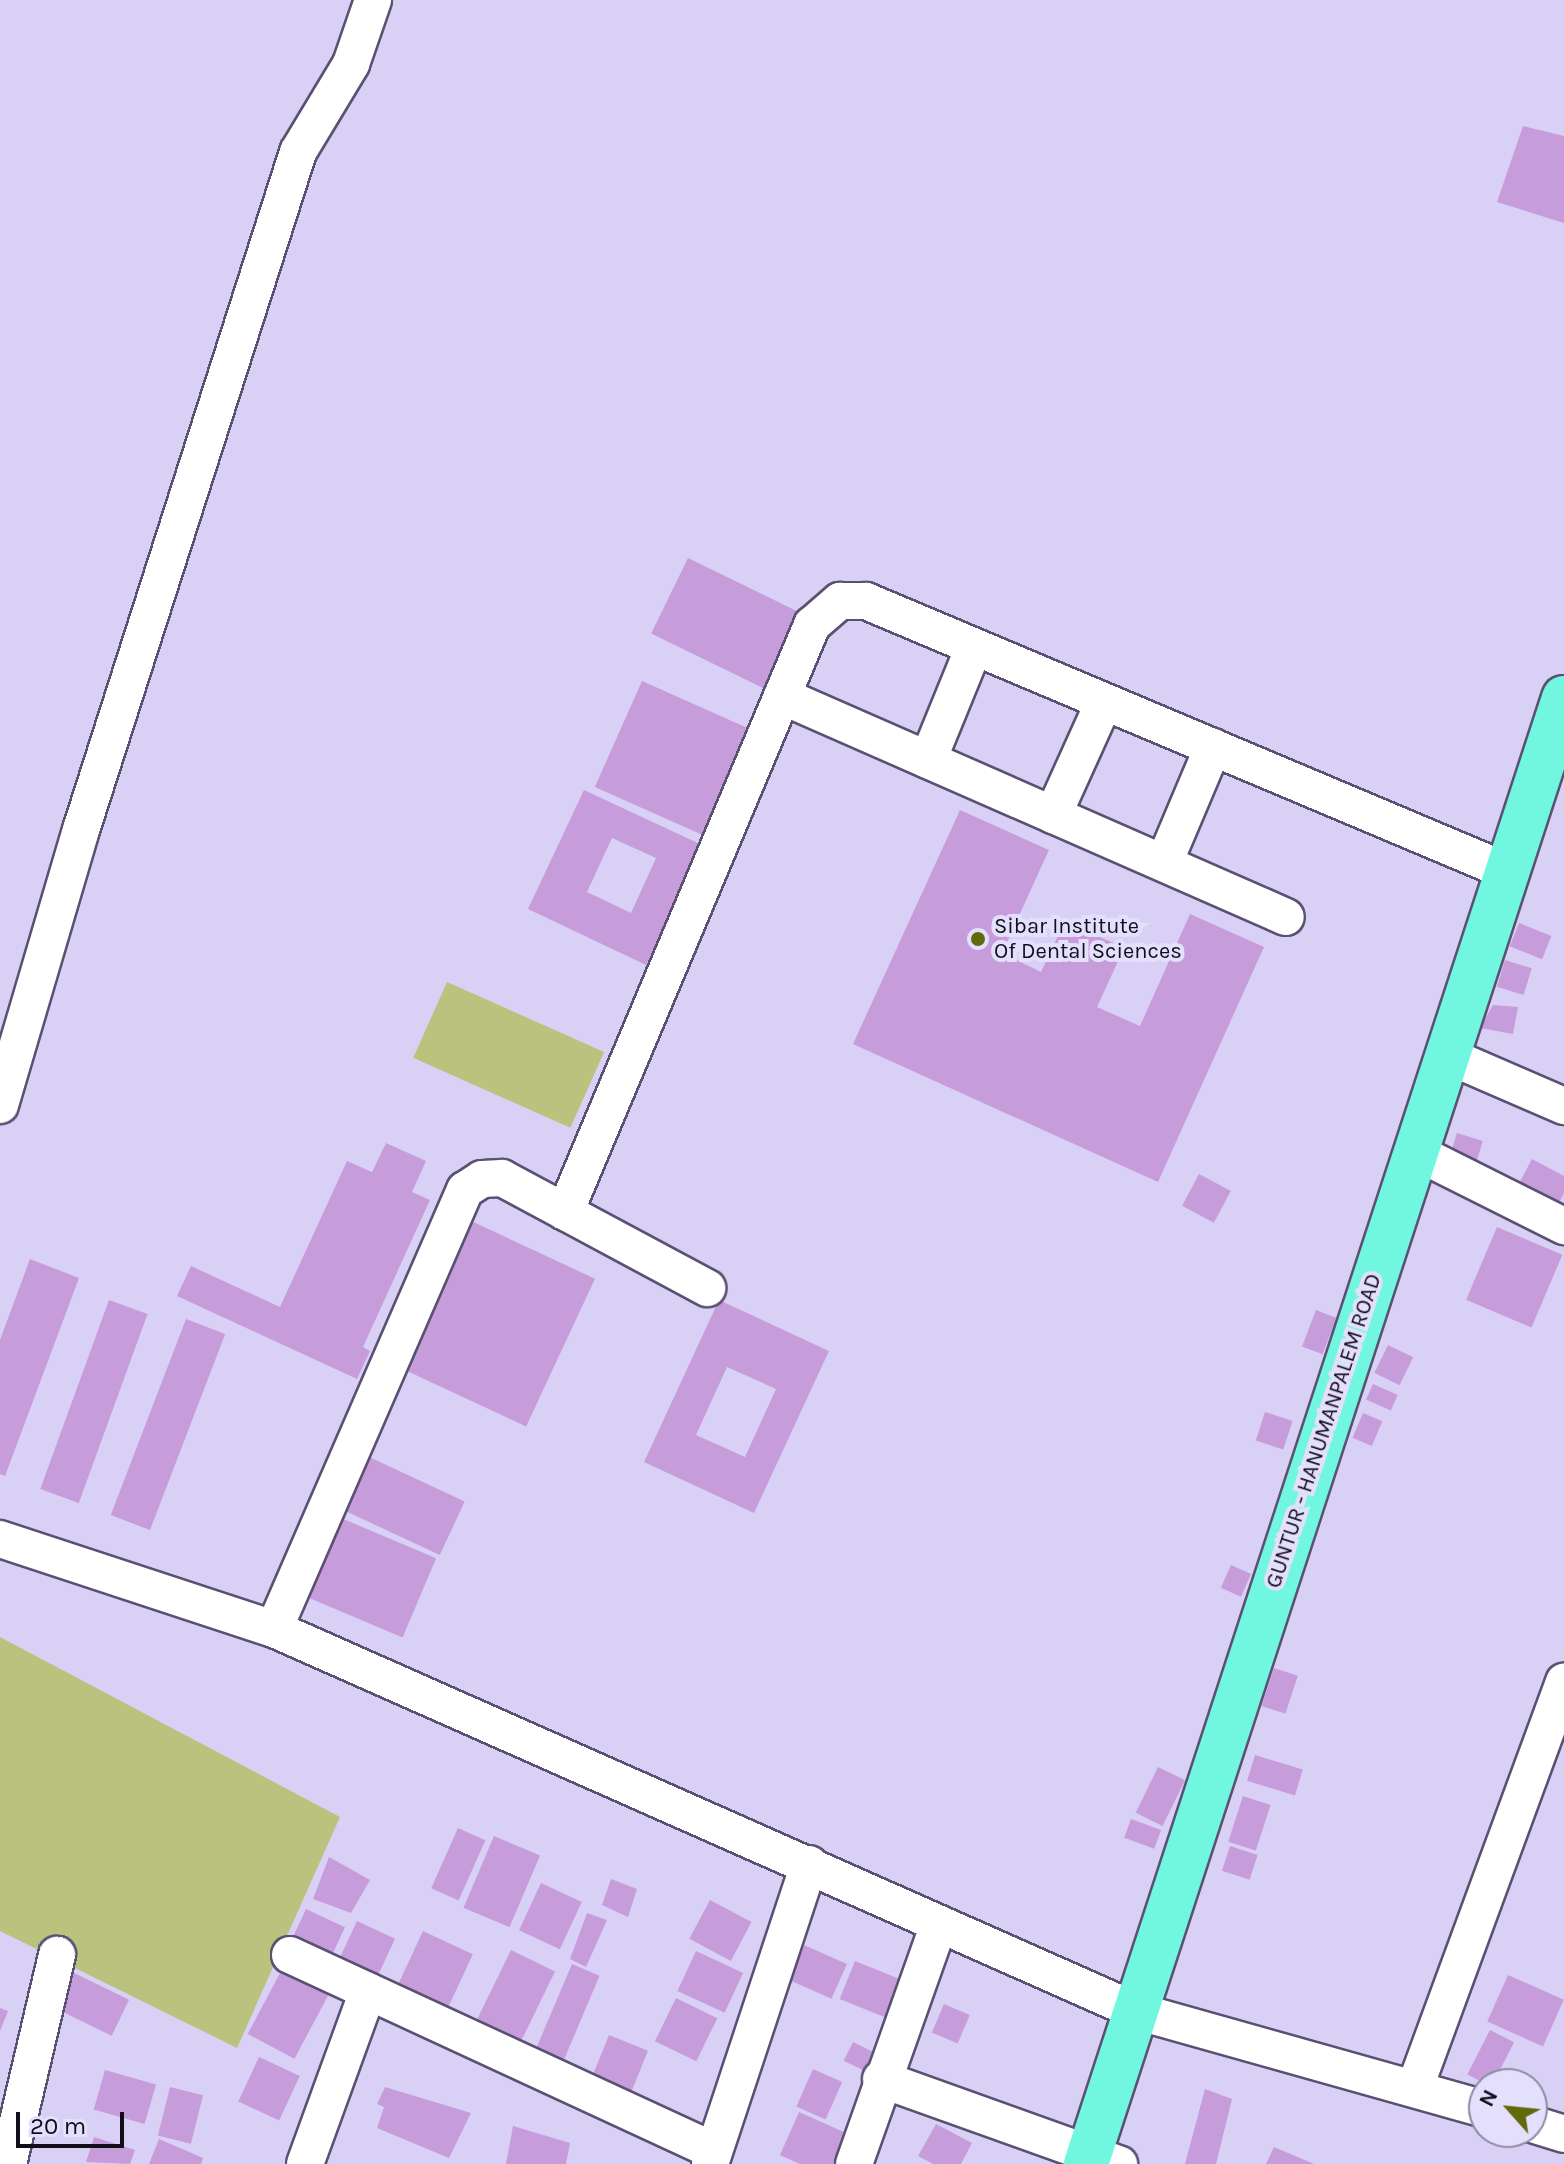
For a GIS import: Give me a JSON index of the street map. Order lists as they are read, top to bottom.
{
  "streets": {
    "main road": ["GUNTUR - HANUMANPALEM ROAD"]
  },
  "places": ["Sibar Institute Of Dental Sciences"],
  "scale_bar": "20 m",
  "north": "top left"
}
